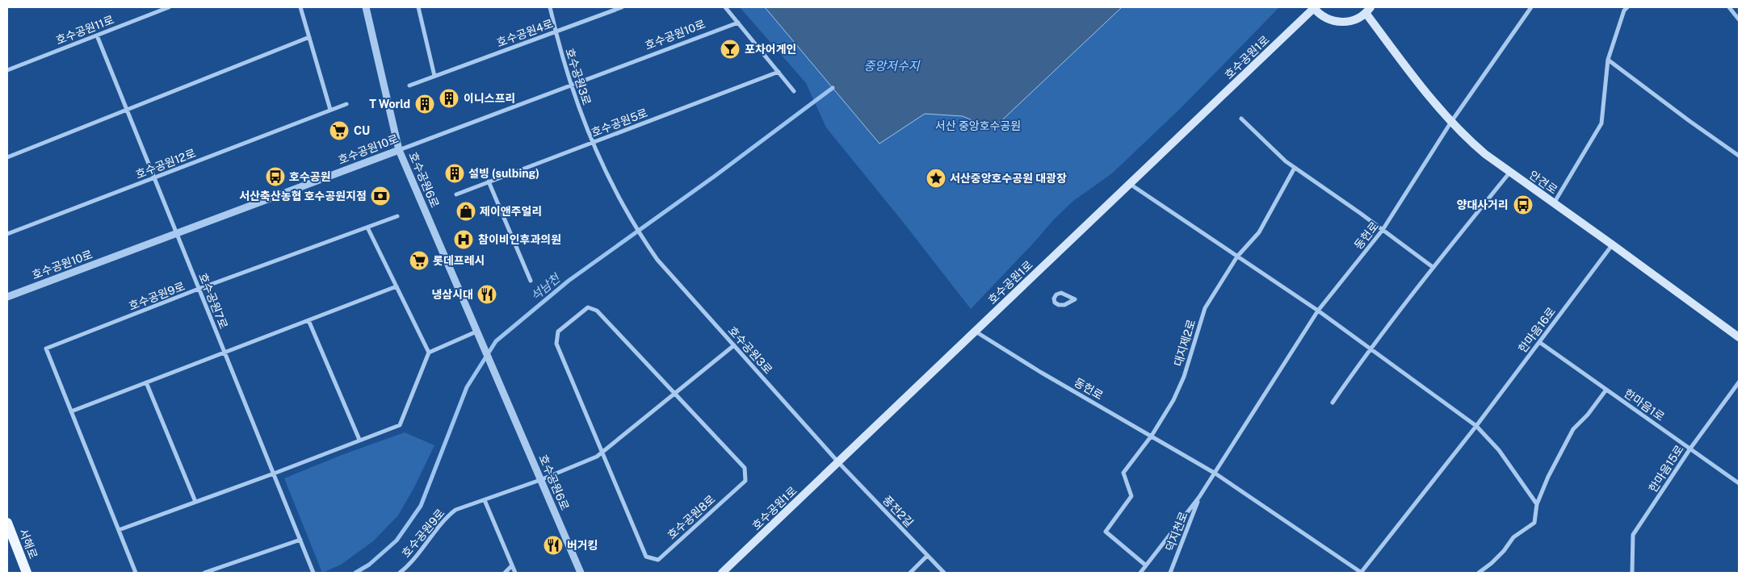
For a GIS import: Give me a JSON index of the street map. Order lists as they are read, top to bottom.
{
  "streets": {
    "main road": ["호수공원1로", "안견로", "서해로"],
    "street": [
      "호수공원11로",
      "호수공원4로",
      "호수공원10로",
      "호수공원3로",
      "호수공원5로",
      "호수공원12로",
      "호수공원6로",
      "동헌로",
      "호수공원9로",
      "호수공원7로",
      "한마음16로",
      "대지제2로",
      "한마음1로",
      "한마음15로",
      "풍전2길",
      "호수공원8로",
      "덕지천로"
    ]
  },
  "crossings": [
    ["호수공원11로", "호수공원7로"],
    ["호수공원4로", "호수공원3로"],
    ["호수공원10로", "호수공원3로"],
    ["호수공원10로", "호수공원6로"],
    ["호수공원10로", "호수공원7로"],
    ["호수공원1로", "호수공원3로"],
    ["호수공원1로", "동헌로"],
    ["호수공원1로", "풍전2길"],
    ["호수공원3로", "호수공원5로"],
    ["호수공원3로", "풍전2길"],
    ["호수공원12로", "호수공원7로"],
    ["호수공원6로", "호수공원9로"],
    ["안견로", "동헌로"],
    ["안견로", "한마음16로"],
    ["동헌로", "대지제2로"],
    ["동헌로", "덕지천로"],
    ["호수공원9로", "호수공원7로"],
    ["한마음16로", "한마음1로"],
    ["한마음1로", "한마음15로"]
  ],
  "water": ["중앙저수지", "석남천"],
  "parks": ["서산 중앙호수공원"],
  "places": {
    "bar": ["포차어게인"],
    "building": ["이니스프리", "T World", "설빙 (sulbing)"],
    "supermarket": ["CU", "롯데프레시"],
    "bus stop": ["호수공원", "양대사거리"],
    "place": ["서산중앙호수공원 대광장"],
    "bank": ["서산축산농협 호수공원지점"],
    "shop": ["제이앤주얼리"],
    "hospital": ["참이비인후과의원"],
    "restaurant": ["냉삼시대", "버거킹"]
  }
}
